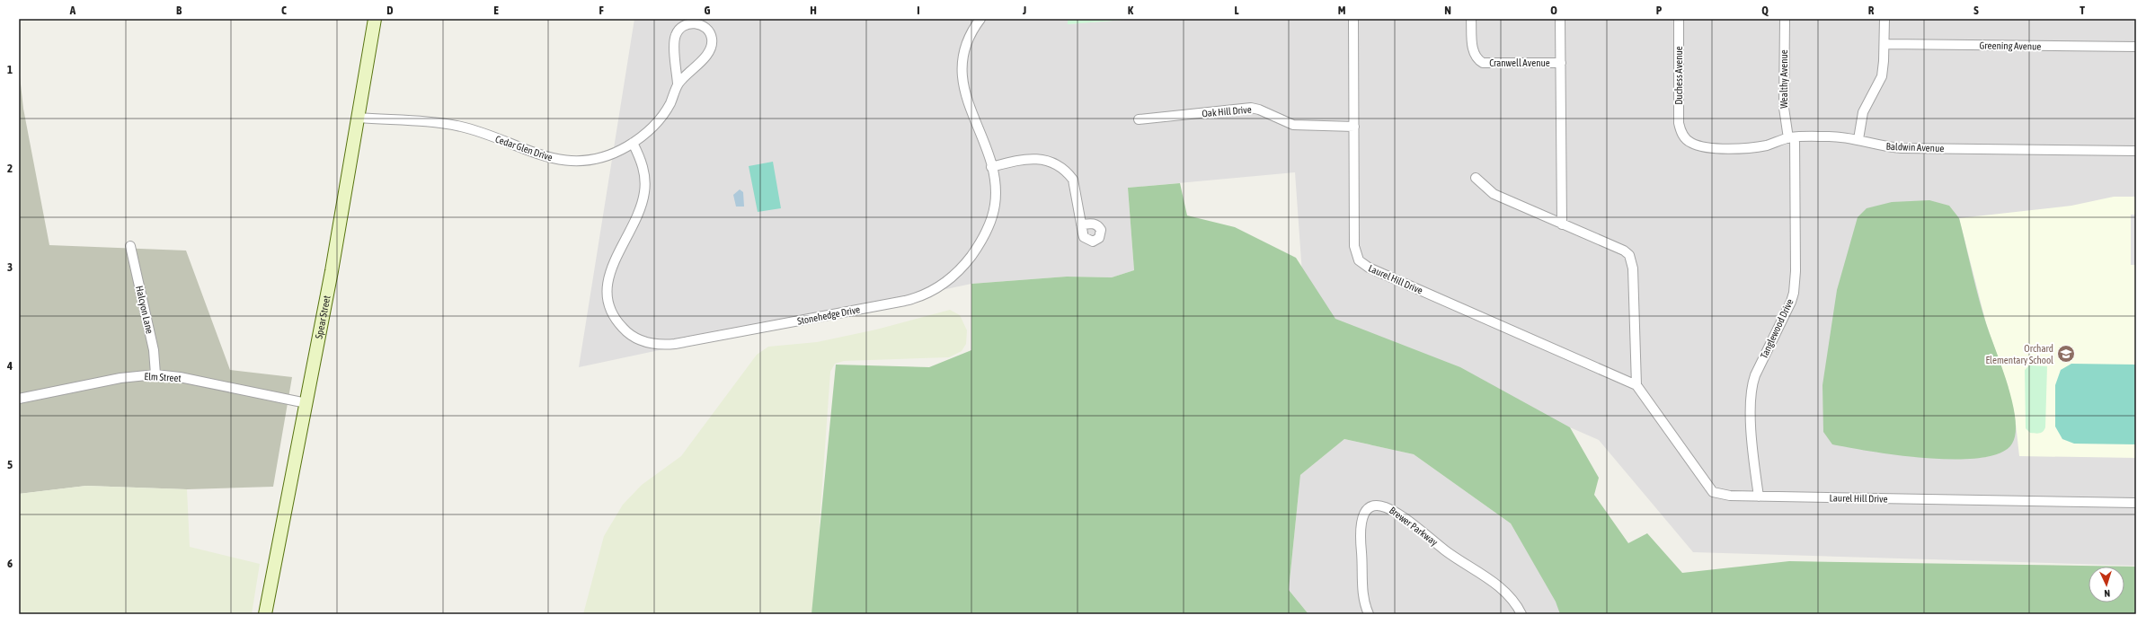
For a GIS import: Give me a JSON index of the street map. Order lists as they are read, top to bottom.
{
  "streets": {
    "main road": ["Spear Street"],
    "street": [
      "Greening Avenue",
      "Cranwell Avenue",
      "Duchess Avenue",
      "Wealthy Avenue",
      "Oak Hill Drive",
      "Baldwin Avenue",
      "Cedar Glen Drive",
      "Laurel Hill Drive",
      "Halcyon Lane",
      "Stonehedge Drive",
      "Tanglewood Drive",
      "Elm Street",
      "Brewer Parkway"
    ]
  },
  "crossings": [
    ["Duchess Avenue", "Baldwin Avenue"],
    ["Wealthy Avenue", "Baldwin Avenue"],
    ["Wealthy Avenue", "Tanglewood Drive"],
    ["Oak Hill Drive", "Laurel Hill Drive"],
    ["Baldwin Avenue", "Tanglewood Drive"],
    ["Cedar Glen Drive", "Stonehedge Drive"],
    ["Cedar Glen Drive", "Spear Street"],
    ["Laurel Hill Drive", "Tanglewood Drive"],
    ["Halcyon Lane", "Elm Street"],
    ["Spear Street", "Elm Street"]
  ],
  "places": {
    "school or university": ["Orchard Elementary School"]
  },
  "north": "bottom",
  "grid": {
    "columns": [
      "A",
      "B",
      "C",
      "D",
      "E",
      "F",
      "G",
      "H",
      "I",
      "J",
      "K",
      "L",
      "M",
      "N",
      "O",
      "P",
      "Q",
      "R",
      "S",
      "T"
    ],
    "rows": [
      "1",
      "2",
      "3",
      "4",
      "5",
      "6"
    ]
  }
}
